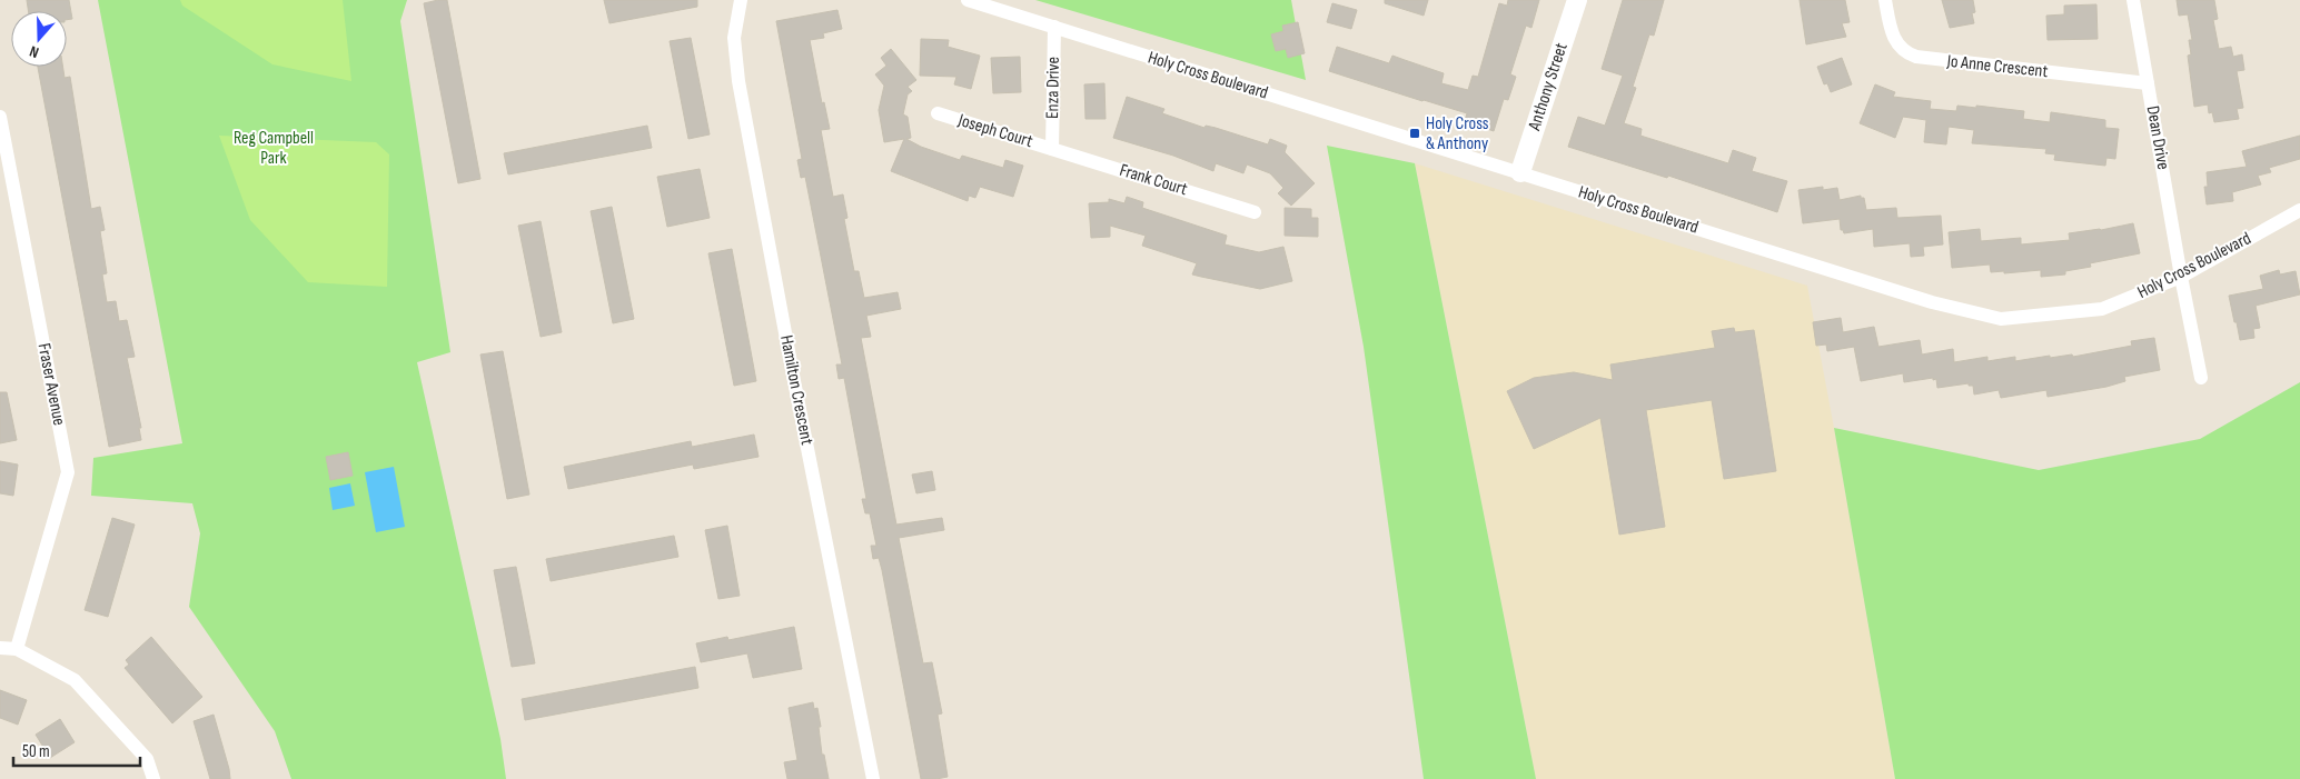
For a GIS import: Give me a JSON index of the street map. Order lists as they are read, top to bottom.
{
  "streets": {
    "street": [
      "Jo Anne Crescent",
      "Holy Cross Boulevard",
      "Anthony Street",
      "Enza Drive",
      "Joseph Court",
      "Dean Drive",
      "Frank Court",
      "Fraser Avenue",
      "Hamilton Crescent"
    ]
  },
  "crossings": [
    ["Jo Anne Crescent", "Dean Drive"],
    ["Holy Cross Boulevard", "Anthony Street"],
    ["Holy Cross Boulevard", "Enza Drive"],
    ["Holy Cross Boulevard", "Dean Drive"],
    ["Enza Drive", "Joseph Court"],
    ["Enza Drive", "Frank Court"],
    ["Joseph Court", "Frank Court"]
  ],
  "parks": ["Reg Campbell Park"],
  "places": {
    "transit": ["Holy Cross & Anthony"]
  },
  "scale_bar": "50 m",
  "north": "bottom"
}
